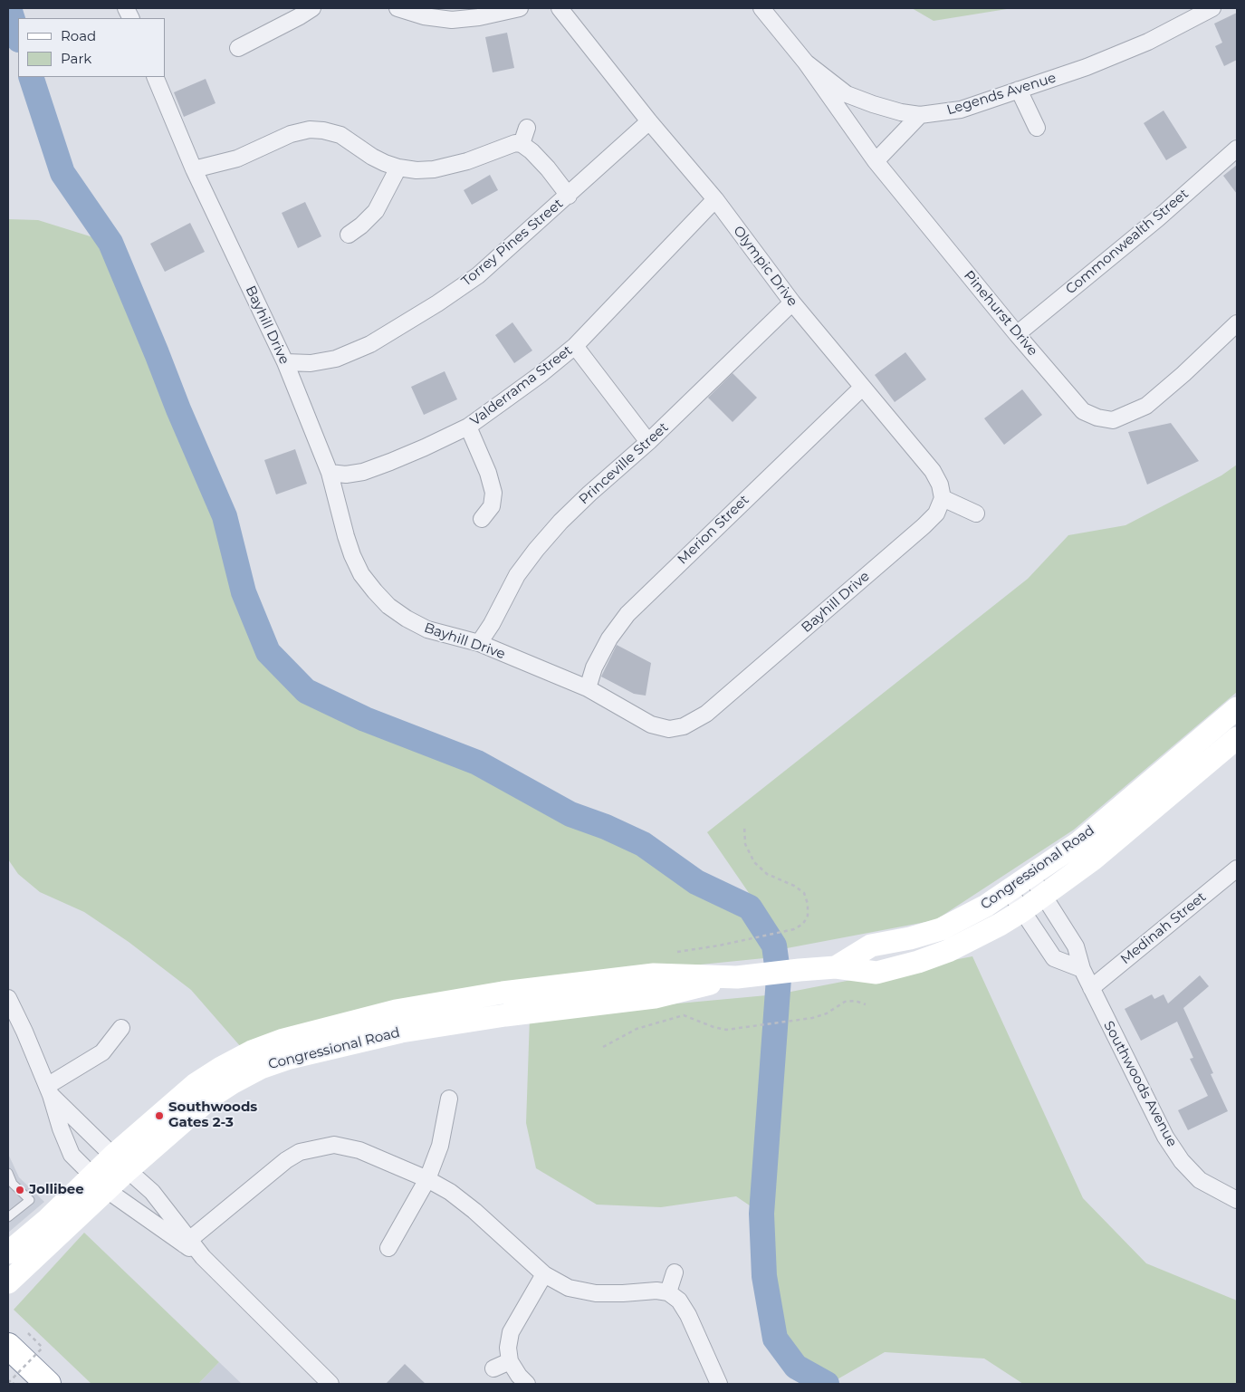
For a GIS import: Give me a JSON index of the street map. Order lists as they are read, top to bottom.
{
  "streets": {
    "main road": ["Congressional Road"],
    "street": [
      "Legends Avenue",
      "Commonwealth Street",
      "Torrey Pines Street",
      "Olympic Drive",
      "Pinehurst Drive",
      "Bayhill Drive",
      "Valderrama Street",
      "Princeville Street",
      "Merion Street",
      "Medinah Street",
      "Southwoods Avenue"
    ]
  },
  "crossings": [
    ["Legends Avenue", "Pinehurst Drive"],
    ["Commonwealth Street", "Pinehurst Drive"],
    ["Torrey Pines Street", "Olympic Drive"],
    ["Torrey Pines Street", "Bayhill Drive"],
    ["Olympic Drive", "Bayhill Drive"],
    ["Olympic Drive", "Valderrama Street"],
    ["Olympic Drive", "Princeville Street"],
    ["Olympic Drive", "Merion Street"],
    ["Bayhill Drive", "Valderrama Street"],
    ["Bayhill Drive", "Princeville Street"],
    ["Bayhill Drive", "Merion Street"],
    ["Congressional Road", "Southwoods Avenue"],
    ["Medinah Street", "Southwoods Avenue"]
  ],
  "places": ["Southwoods Gates 2-3", "Jollibee"],
  "legend": ["Road", "Park"]
}
